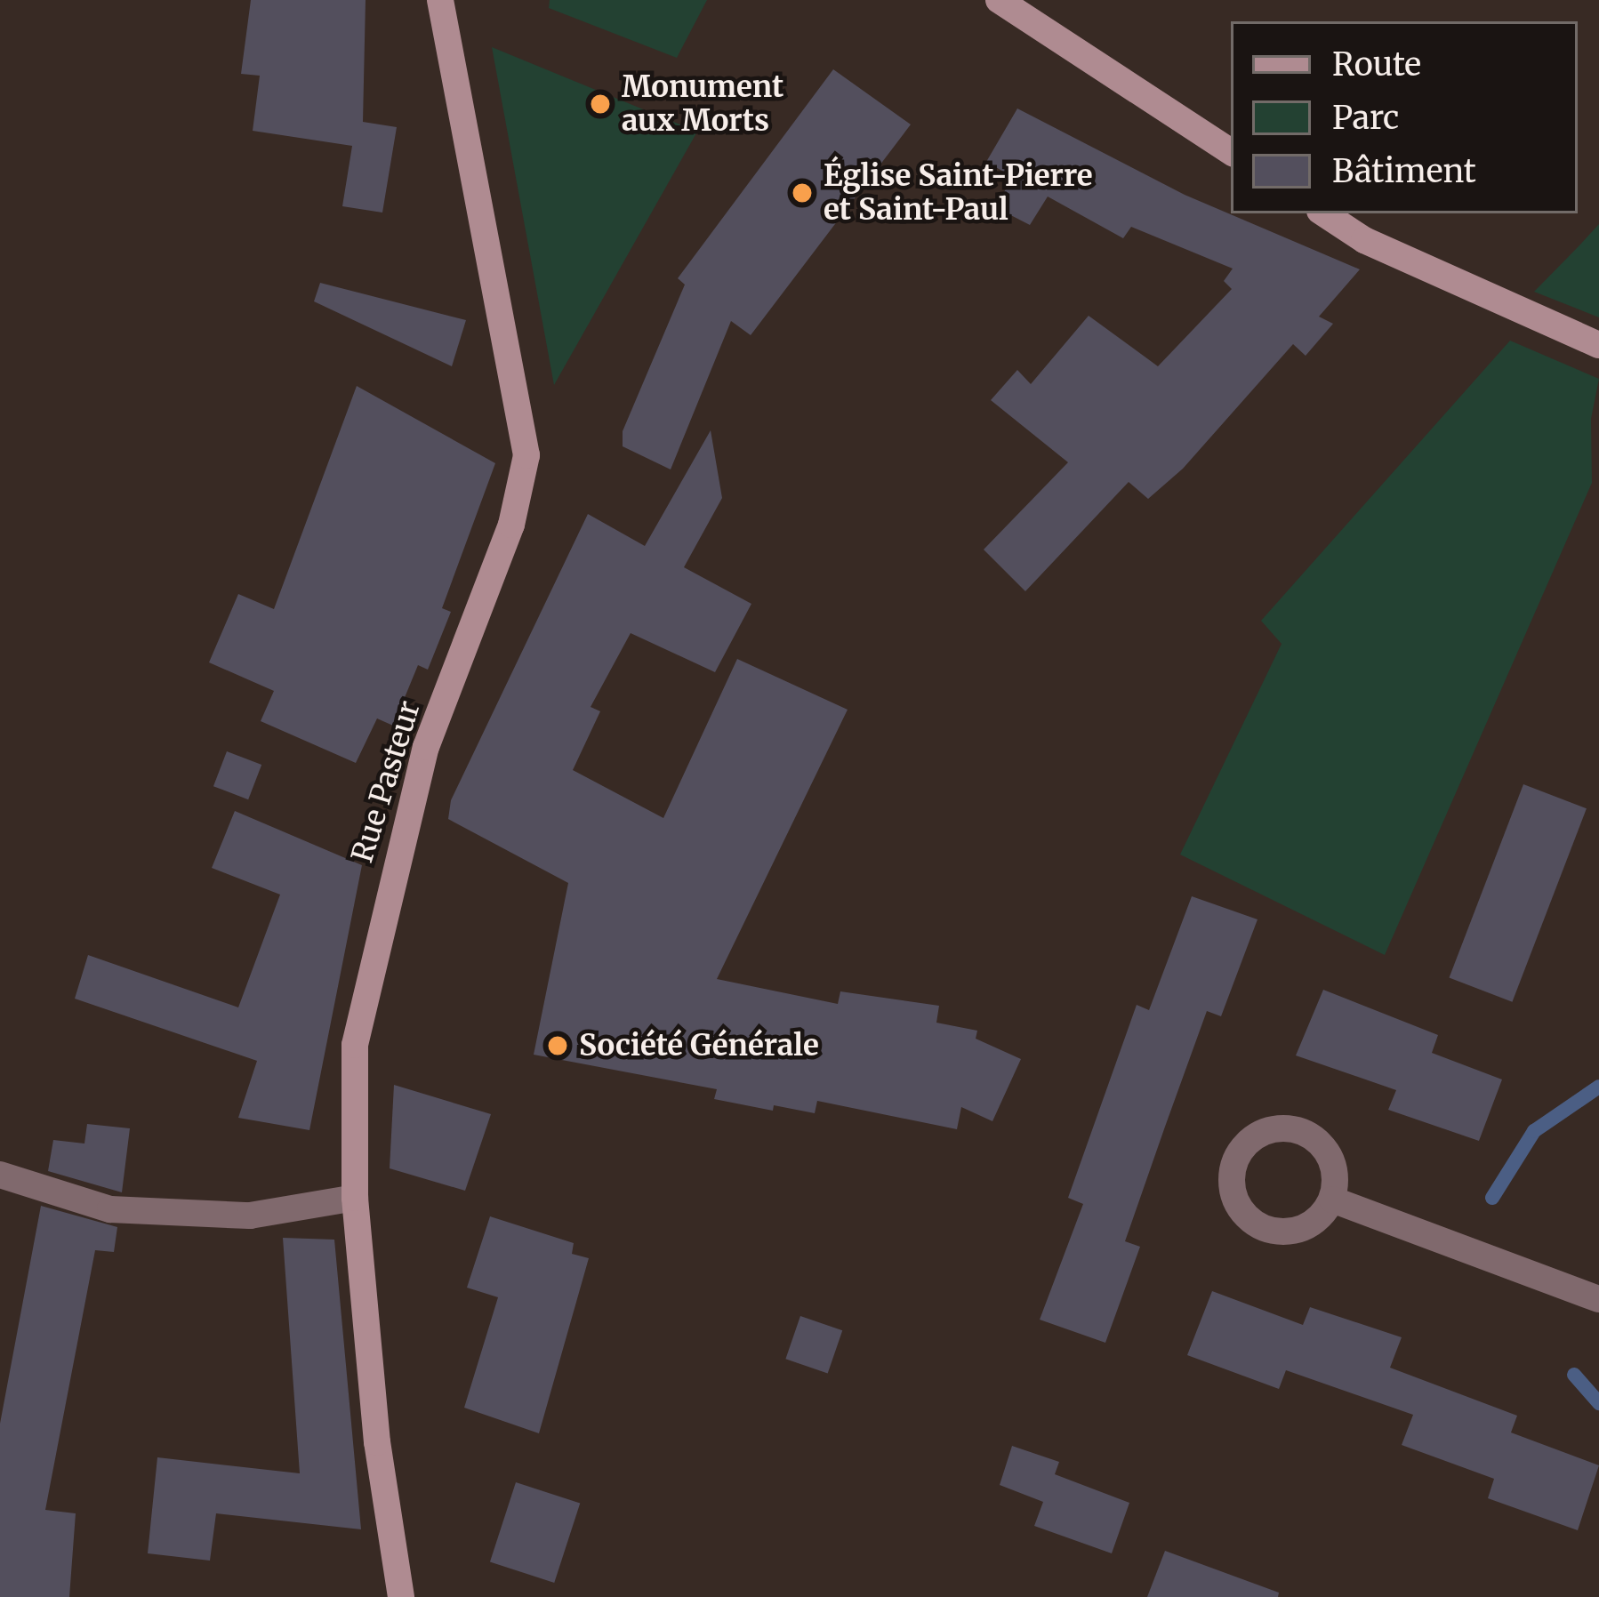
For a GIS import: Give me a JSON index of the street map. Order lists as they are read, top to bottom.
{
  "streets": {
    "street": ["Rue Pasteur"]
  },
  "places": ["Monument aux Morts", "Église Saint-Pierre et Saint-Paul", "Société Générale"],
  "legend": ["Route", "Parc", "Bâtiment"]
}
